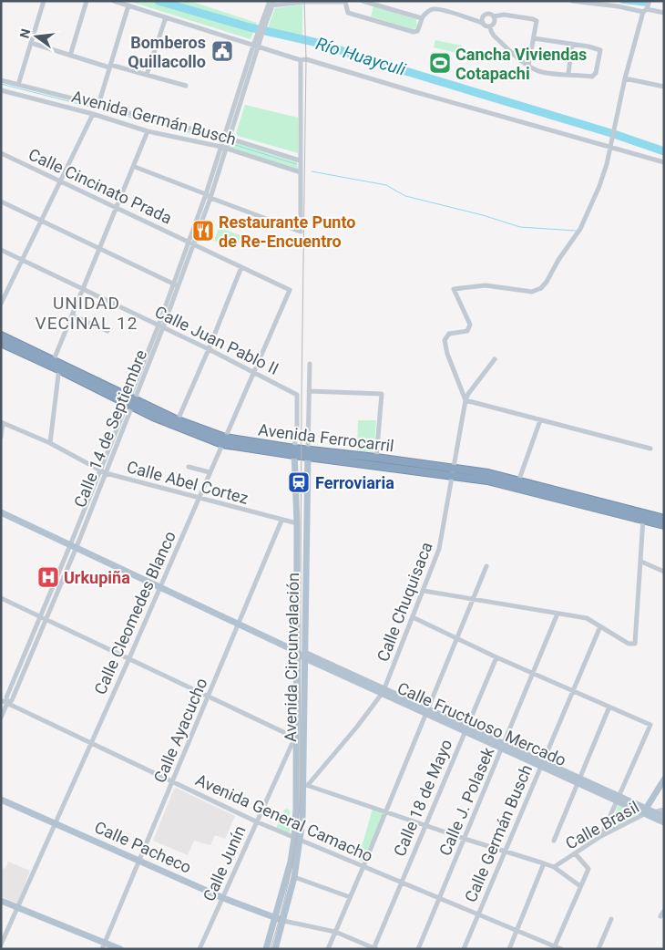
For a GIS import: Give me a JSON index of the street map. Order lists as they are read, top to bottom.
{
  "streets": {
    "highway": ["Avenida Ferrocarril"],
    "main road": ["Avenida Circunvalación", "Calle Fructuoso Mercado", "Calle Pacheco"],
    "street": [
      "Avenida Germán Busch",
      "Calle Cincinato Prada",
      "Calle Juan Pablo II",
      "Calle 14 de Septiembre",
      "Calle Abel Cortez",
      "Calle Chuquisaca",
      "Calle Cleomedes Blanco",
      "Calle Ayacucho",
      "Calle 18 de Mayo",
      "Calle J. Polasek",
      "Avenida General Camacho",
      "Calle Brasil",
      "Calle Germán Busch",
      "Calle Junín"
    ]
  },
  "crossings": [
    ["Avenida Germán Busch", "Calle 14 de Septiembre"],
    ["Calle Cincinato Prada", "Calle 14 de Septiembre"],
    ["Calle Cincinato Prada", "Calle Cleomedes Blanco"],
    ["Calle Juan Pablo II", "Calle 14 de Septiembre"],
    ["Calle Juan Pablo II", "Calle Cleomedes Blanco"],
    ["Calle Juan Pablo II", "Avenida Circunvalación"],
    ["Calle 14 de Septiembre", "Avenida Ferrocarril"],
    ["Calle 14 de Septiembre", "Calle Abel Cortez"],
    ["Calle 14 de Septiembre", "Calle Fructuoso Mercado"],
    ["Calle 14 de Septiembre", "Avenida General Camacho"],
    ["Avenida Ferrocarril", "Calle Chuquisaca"],
    ["Avenida Ferrocarril", "Calle Cleomedes Blanco"],
    ["Avenida Ferrocarril", "Avenida Circunvalación"],
    ["Calle Abel Cortez", "Calle Cleomedes Blanco"],
    ["Calle Abel Cortez", "Avenida Circunvalación"],
    ["Calle Abel Cortez", "Calle Ayacucho"],
    ["Calle Chuquisaca", "Avenida Circunvalación"],
    ["Calle Chuquisaca", "Calle Fructuoso Mercado"],
    ["Calle Cleomedes Blanco", "Calle Fructuoso Mercado"],
    ["Calle Cleomedes Blanco", "Avenida General Camacho"],
    ["Calle Cleomedes Blanco", "Calle Pacheco"],
    ["Avenida Circunvalación", "Calle Fructuoso Mercado"],
    ["Avenida Circunvalación", "Avenida General Camacho"],
    ["Avenida Circunvalación", "Calle Pacheco"],
    ["Avenida Circunvalación", "Calle Junín"],
    ["Calle Fructuoso Mercado", "Calle Ayacucho"],
    ["Calle Fructuoso Mercado", "Calle 18 de Mayo"],
    ["Calle Fructuoso Mercado", "Calle J. Polasek"],
    ["Calle Fructuoso Mercado", "Calle Brasil"],
    ["Calle Fructuoso Mercado", "Calle Germán Busch"],
    ["Calle Ayacucho", "Avenida General Camacho"],
    ["Calle Ayacucho", "Calle Pacheco"],
    ["Calle 18 de Mayo", "Avenida General Camacho"],
    ["Calle J. Polasek", "Avenida General Camacho"],
    ["Avenida General Camacho", "Calle Germán Busch"],
    ["Avenida General Camacho", "Calle Junín"],
    ["Calle Pacheco", "Calle Junín"]
  ],
  "districts": ["UNIDAD VECINAL 12"],
  "water": ["Río Huayculi"],
  "places": {
    "public building": ["Bomberos Quillacollo"],
    "sports": ["Cancha Viviendas Cotapachi"],
    "restaurant": ["Restaurante Punto de Re-Encuentro"],
    "station": ["Ferroviaria"],
    "hospital": ["Urkupiña"]
  },
  "north": "left"
}
